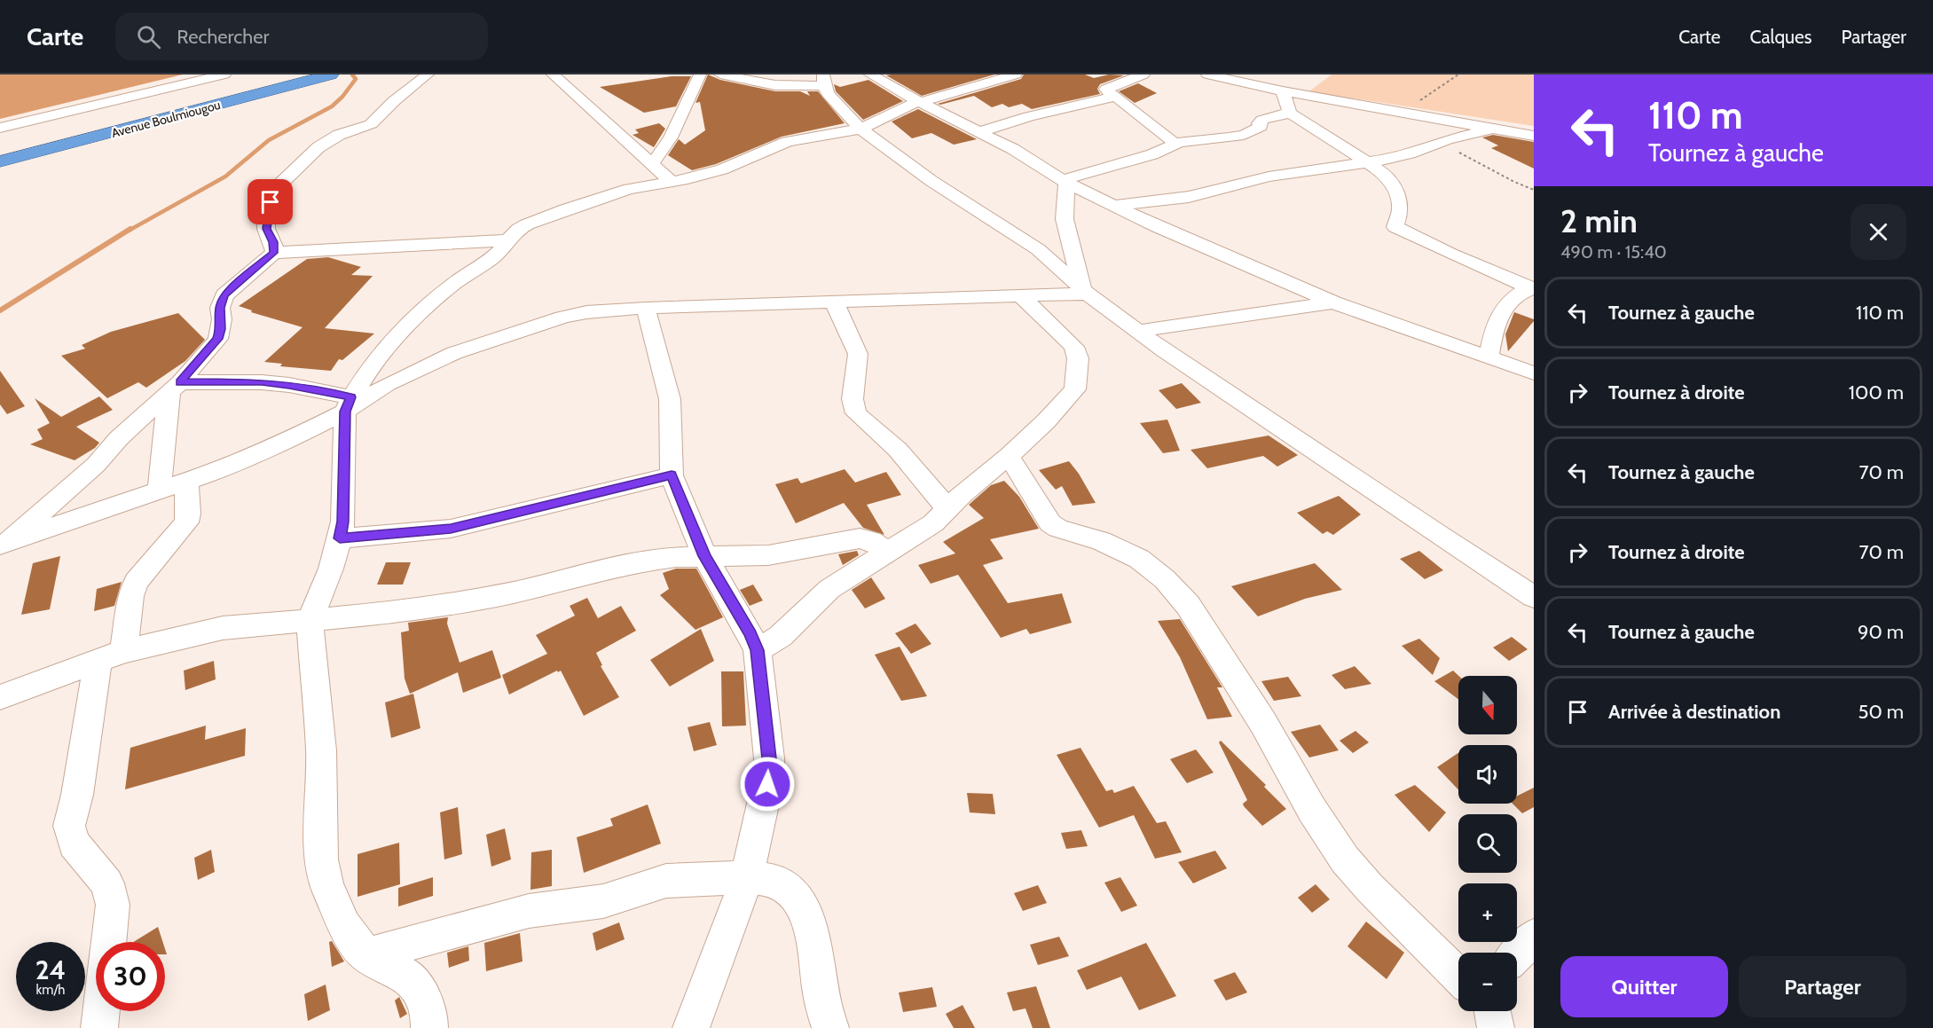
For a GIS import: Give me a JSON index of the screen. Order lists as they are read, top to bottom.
{
  "streets": {
    "highway": ["Avenue Boulmiougou"]
  },
  "north": "bottom",
  "page": {
    "header": "Carte",
    "search": "Rechercher",
    "nav": ["Carte", "Calques", "Partager"],
    "turn": ["110 m", "Tournez à gauche"],
    "heading": ["2 min", "490 m · 15:40"],
    "list": [
      {
        "name": "Tournez à gauche",
        "value": "110 m"
      },
      {
        "name": "Tournez à droite",
        "value": "100 m"
      },
      {
        "name": "Tournez à gauche",
        "value": "70 m"
      },
      {
        "name": "Tournez à droite",
        "value": "70 m"
      },
      {
        "name": "Tournez à gauche",
        "value": "90 m"
      },
      {
        "name": "Arrivée à destination",
        "value": "50 m"
      }
    ],
    "map_buttons": ["+", "−"],
    "speed": "24 km/h",
    "limit": "30",
    "buttons": ["Quitter", "Partager"]
  }
}
